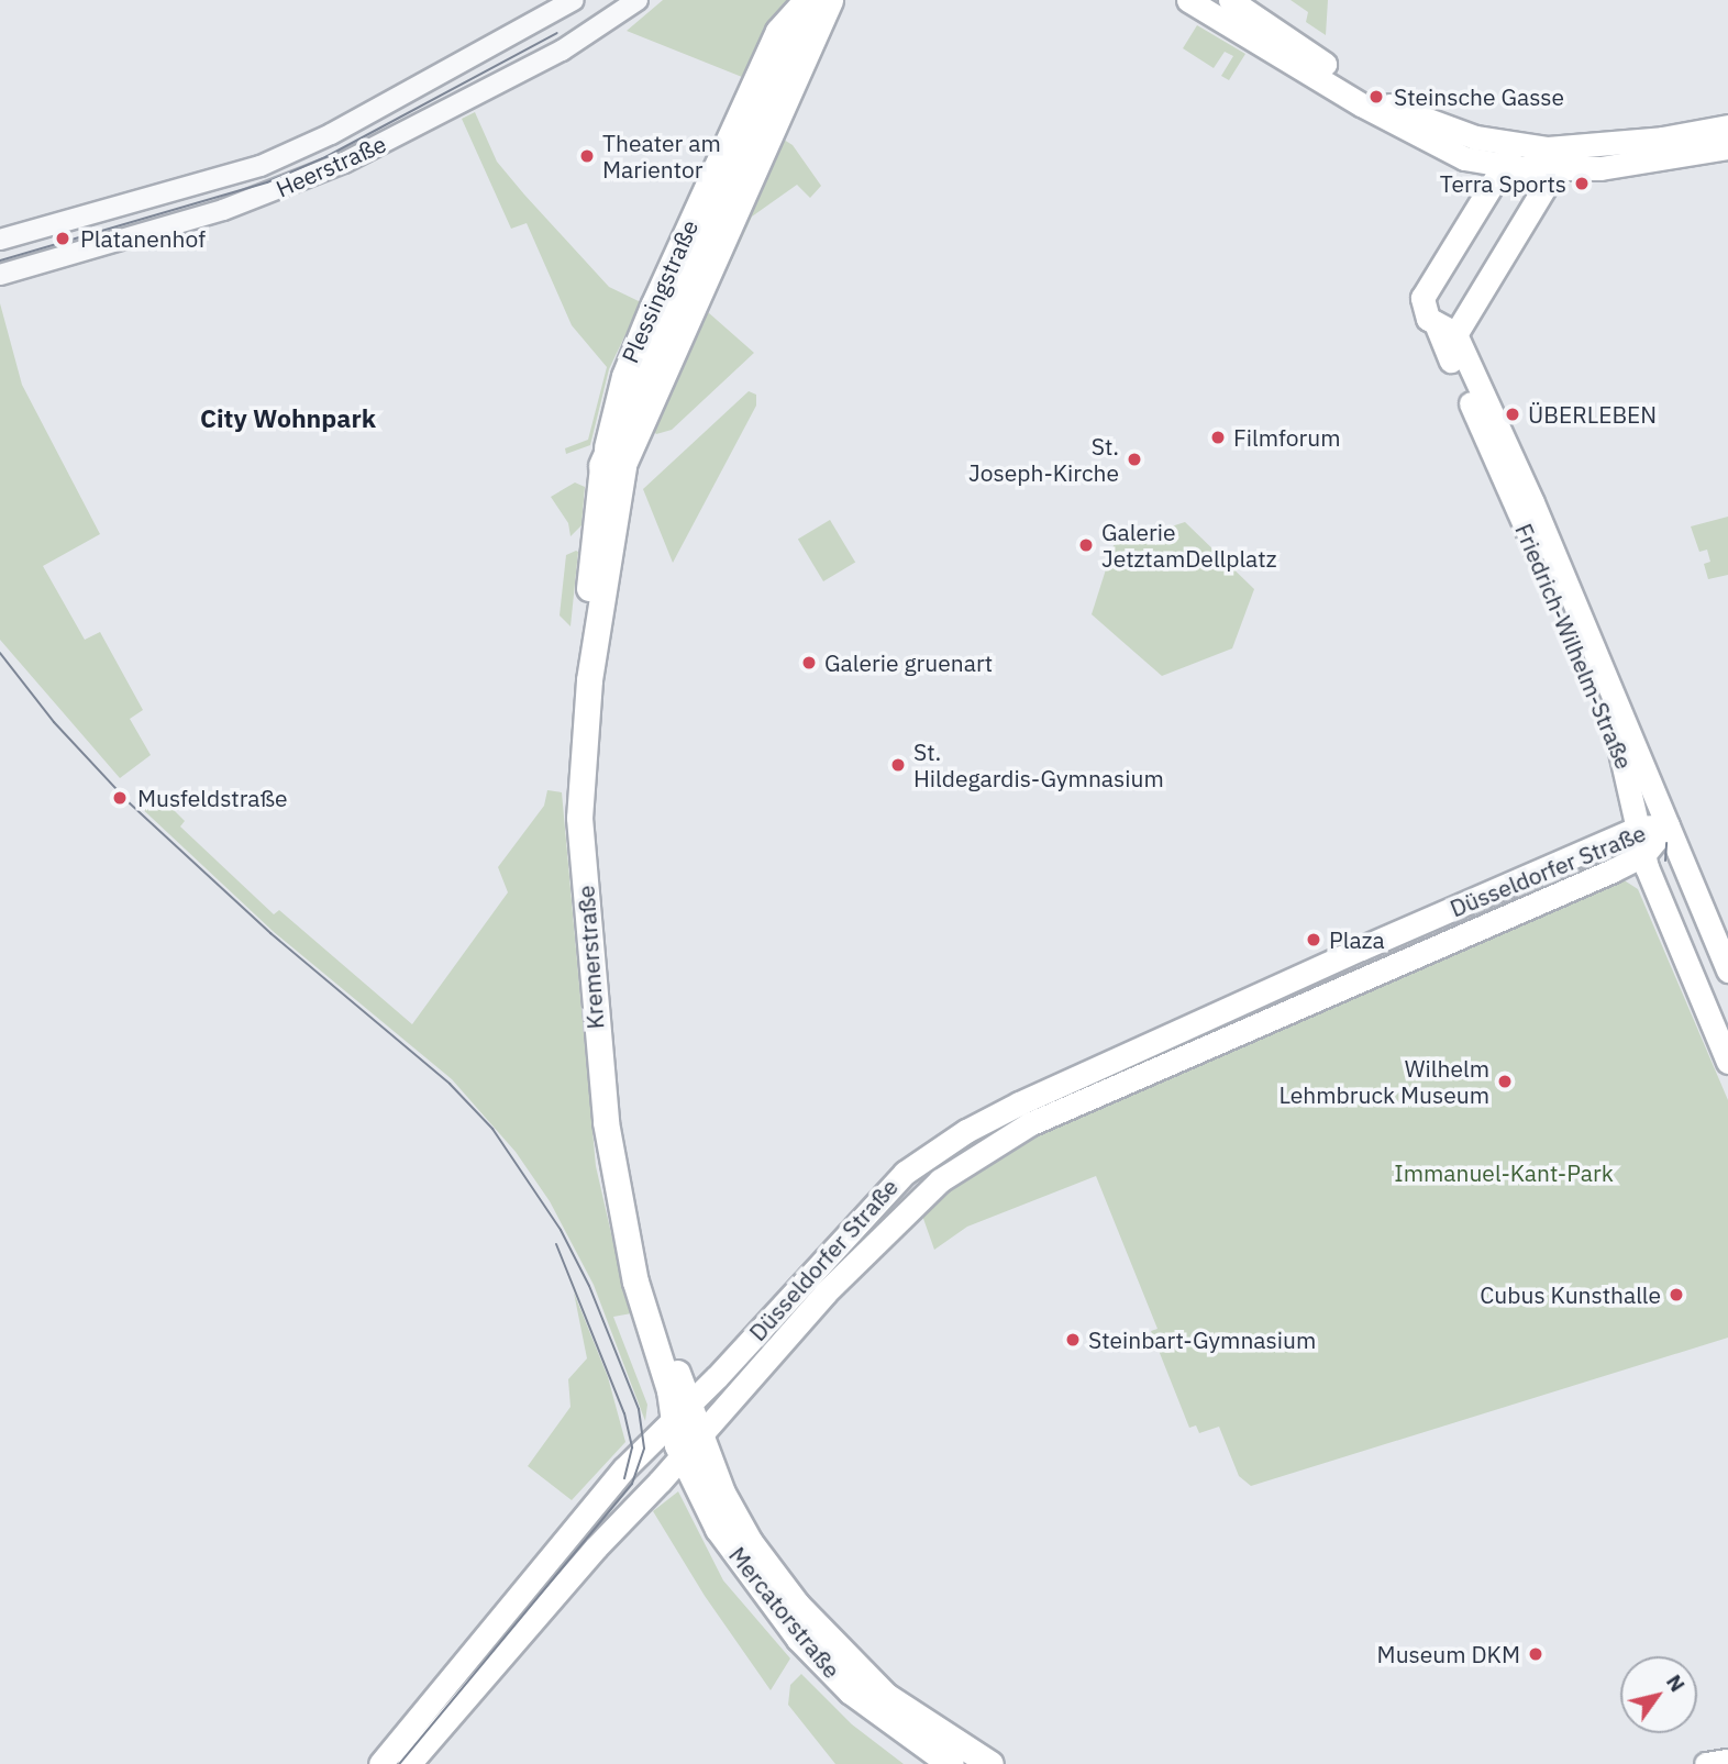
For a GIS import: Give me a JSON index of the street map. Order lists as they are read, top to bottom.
{
  "streets": {
    "highway": ["Plessingstraße"],
    "main road": [
      "Friedrich-Wilhelm-Straße",
      "Düsseldorfer Straße",
      "Kremerstraße",
      "Mercatorstraße"
    ],
    "street": ["Heerstraße"]
  },
  "crossings": [
    ["Plessingstraße", "Kremerstraße"],
    ["Friedrich-Wilhelm-Straße", "Düsseldorfer Straße"],
    ["Düsseldorfer Straße", "Kremerstraße"],
    ["Düsseldorfer Straße", "Mercatorstraße"],
    ["Kremerstraße", "Mercatorstraße"]
  ],
  "districts": ["City Wohnpark"],
  "parks": ["Immanuel-Kant-Park"],
  "places": [
    "Steinsche Gasse",
    "Theater am Marientor",
    "Terra Sports",
    "Platanenhof",
    "ÜBERLEBEN",
    "Filmforum",
    "St. Joseph-Kirche",
    "Galerie JetztamDellplatz",
    "Galerie gruenart",
    "St. Hildegardis-Gymnasium",
    "Musfeldstraße",
    "Plaza",
    "Wilhelm Lehmbruck Museum",
    "Cubus Kunsthalle",
    "Steinbart-Gymnasium",
    "Museum DKM"
  ],
  "north": "top right"
}
